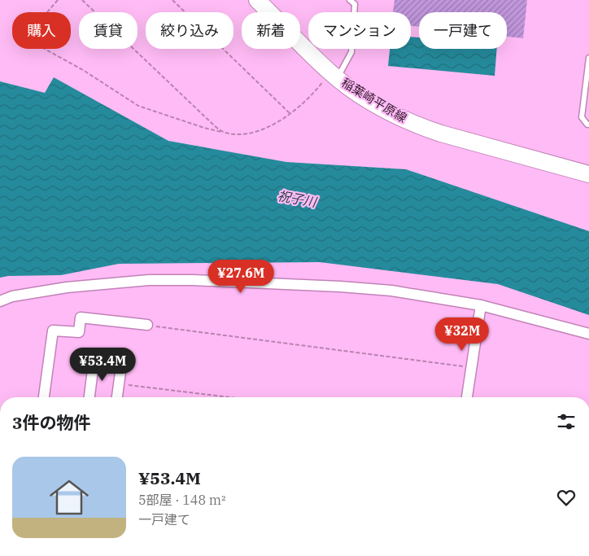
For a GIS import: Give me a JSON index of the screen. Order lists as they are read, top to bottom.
{
  "streets": {
    "main road": ["稲葉崎平原線"]
  },
  "water": ["祝子川"],
  "page": {
    "chip": [
      "購入",
      "賃貸",
      "絞り込み",
      "新着",
      "マンション",
      "一戸建て"
    ],
    "price": ["¥27.6M", "¥32M", "¥53.4M"],
    "heading": "3件の物件",
    "list": [
      {
        "name": "¥53.4M",
        "note": "5部屋 · 148 m² · 一戸建て"
      }
    ]
  }
}
